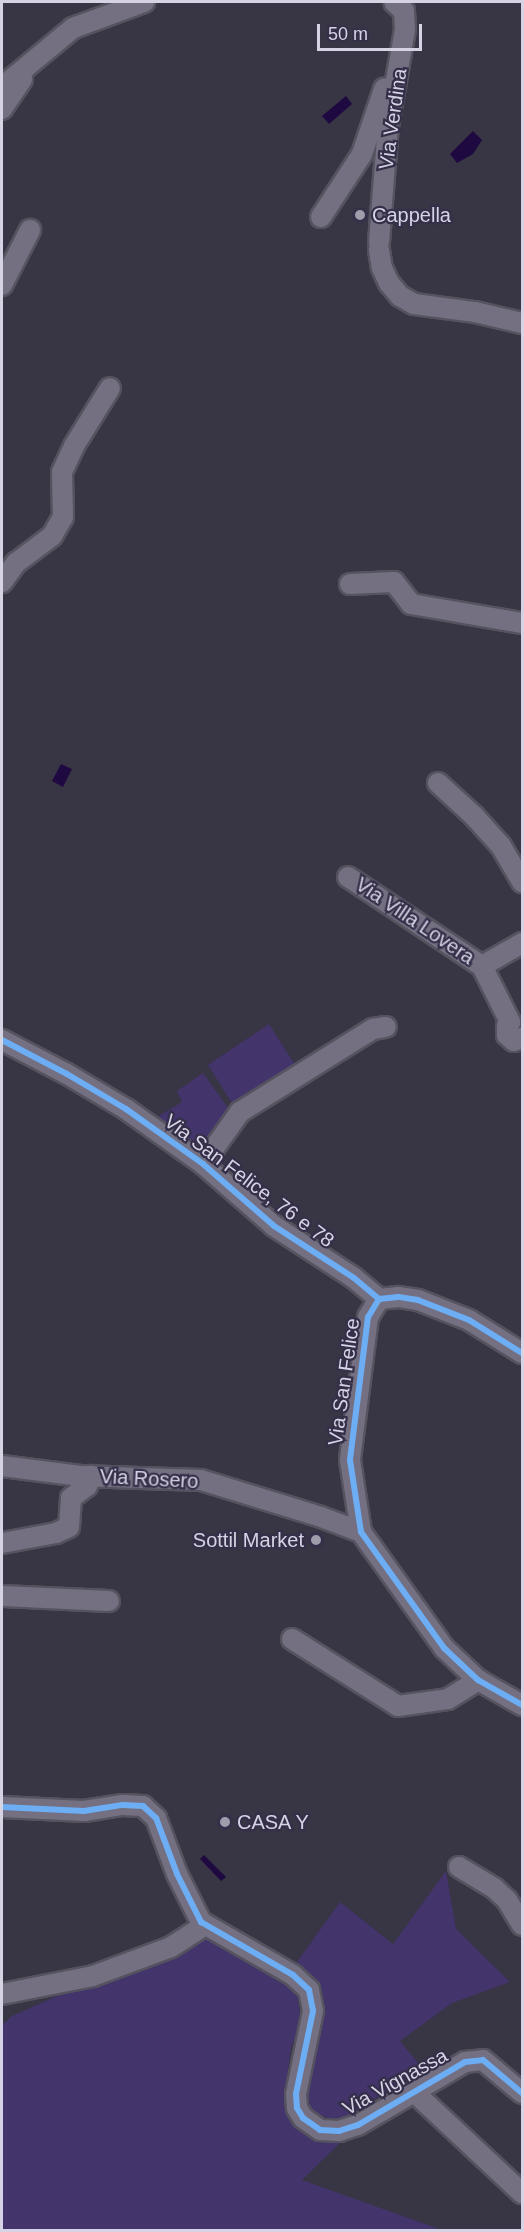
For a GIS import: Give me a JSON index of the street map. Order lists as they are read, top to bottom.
{
  "streets": {
    "street": [
      "Via Verdina",
      "Via Villa Lovera",
      "Via San Felice, 76 e 78",
      "Via San Felice",
      "Via Rosero",
      "Via Vignassa"
    ]
  },
  "crossings": [
    ["Via San Felice, 76 e 78", "Via San Felice"],
    ["Via San Felice", "Via Rosero"]
  ],
  "places": ["Cappella", "Sottil Market", "CASA Y"],
  "scale_bar": "50 m"
}
